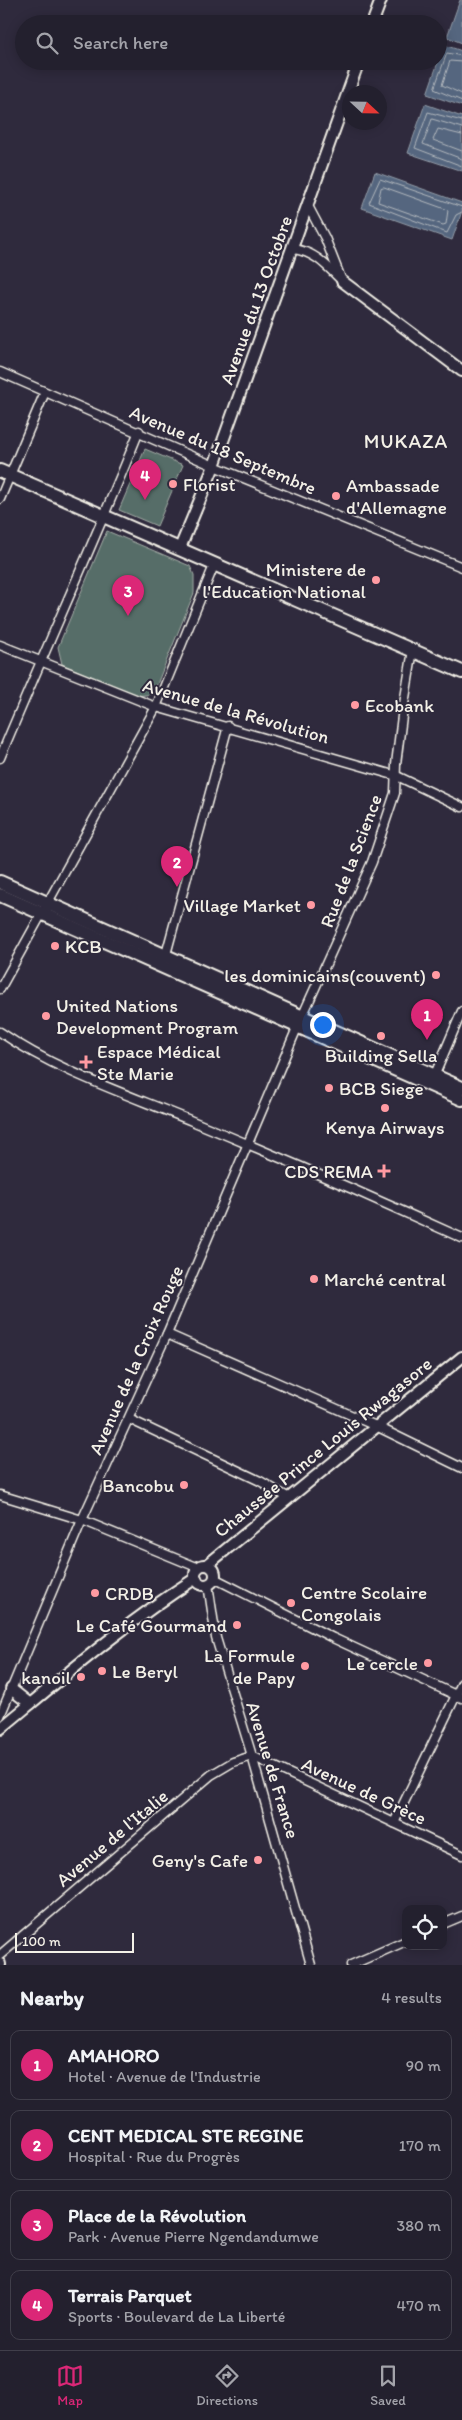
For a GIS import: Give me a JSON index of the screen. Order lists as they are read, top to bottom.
{
  "streets": {
    "street": [
      "Avenue du 13 Octobre",
      "Avenue du 18 Septembre",
      "Avenue de la Révolution",
      "Rue de la Science",
      "Avenue de la Croix Rouge",
      "Chaussée Prince Louis Rwagasore",
      "Avenue de France",
      "Avenue de Grèce",
      "Avenue de l'Italie"
    ]
  },
  "crossings": [
    ["Avenue du 13 Octobre", "Avenue du 18 Septembre"],
    ["Avenue de la Révolution", "Rue de la Science"],
    ["Rue de la Science", "Avenue de la Croix Rouge"],
    ["Avenue de France", "Avenue de Grèce"],
    ["Avenue de France", "Avenue de l'Italie"],
    ["Avenue de Grèce", "Avenue de l'Italie"]
  ],
  "districts": ["MUKAZA"],
  "places": {
    "other": [
      "Florist",
      "Ambassade d'Allemagne",
      "Ministere de l'Education National",
      "Ecobank",
      "Village Market",
      "KCB",
      "les dominicains(couvent)",
      "United Nations Development Program",
      "Building Sella",
      "BCB Siege",
      "Kenya Airways",
      "Marché central",
      "Bancobu",
      "CRDB",
      "Centre Scolaire Congolais",
      "Le Café Gourmand",
      "Le cercle",
      "La Formule de Papy",
      "Le Beryl",
      "kanoil",
      "Geny's Cafe"
    ],
    "health": ["Espace Médical Ste Marie", "CDS REMA"]
  },
  "scale_bar": "100 m",
  "north": "right",
  "page": {
    "search": "Search here",
    "pins": [
      "4",
      "3",
      "2",
      "1"
    ],
    "scale": "100 m",
    "heading": ["Nearby", "4 results"],
    "list": [
      {
        "mark": "1",
        "name": "AMAHORO",
        "note": "Hotel · Avenue de l'Industrie",
        "value": "90 m"
      },
      {
        "mark": "2",
        "name": "CENT MEDICAL STE REGINE",
        "note": "Hospital · Rue du Progrès",
        "value": "170 m"
      },
      {
        "mark": "3",
        "name": "Place de la Révolution",
        "note": "Park · Avenue Pierre Ngendandumwe",
        "value": "380 m"
      },
      {
        "mark": "4",
        "name": "Terrais Parquet",
        "note": "Sports · Boulevard de La Liberté",
        "value": "470 m"
      }
    ],
    "nav": ["Map", "Directions", "Saved"]
  }
}
